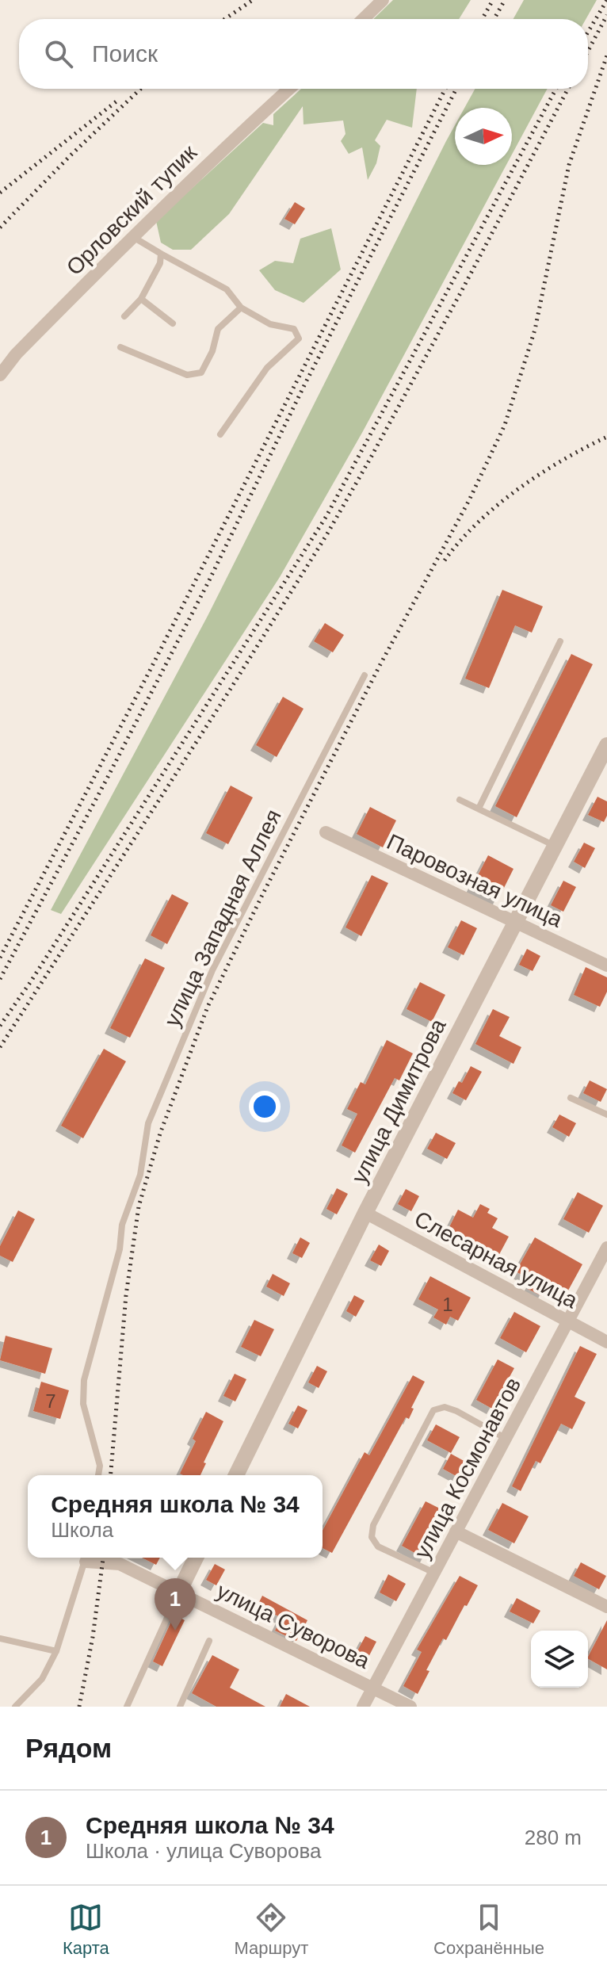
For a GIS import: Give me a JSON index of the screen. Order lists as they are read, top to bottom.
{
  "streets": {
    "street": [
      "Орловский тупик",
      "Паровозная улица",
      "улица Димитрова",
      "Слесарная улица",
      "улица Космонавтов",
      "улица Суворова"
    ],
    "lane": ["улица Западная Аллея"]
  },
  "crossings": [
    ["Паровозная улица", "улица Димитрова"],
    ["улица Димитрова", "Слесарная улица"],
    ["Слесарная улица", "улица Космонавтов"],
    ["улица Космонавтов", "улица Суворова"]
  ],
  "house_numbers": ["1", "7"],
  "north": "right",
  "page": {
    "search": "Поиск",
    "popup": ["Средняя школа № 34", "Школа"],
    "pins": "1",
    "heading": "Рядом",
    "list": [
      {
        "mark": "1",
        "name": "Средняя школа № 34",
        "note": "Школа · улица Суворова",
        "value": "280 m"
      }
    ],
    "nav": ["Карта", "Маршрут", "Сохранённые"]
  }
}
